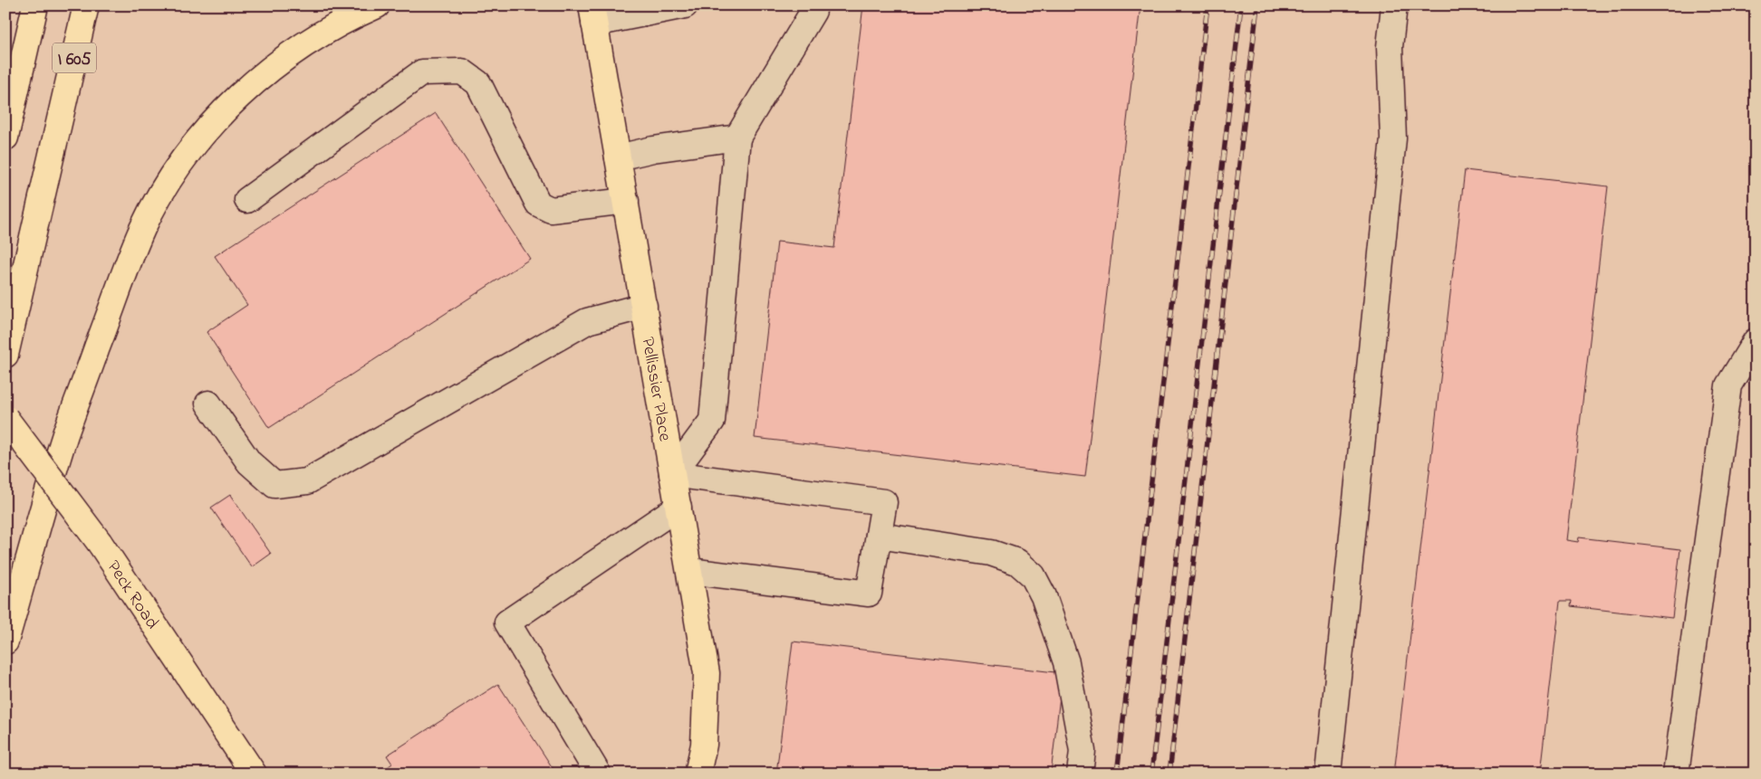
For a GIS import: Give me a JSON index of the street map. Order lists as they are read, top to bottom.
{
  "streets": {
    "main road": ["I 605", "Pellissier Place", "Peck Road"]
  }
}
